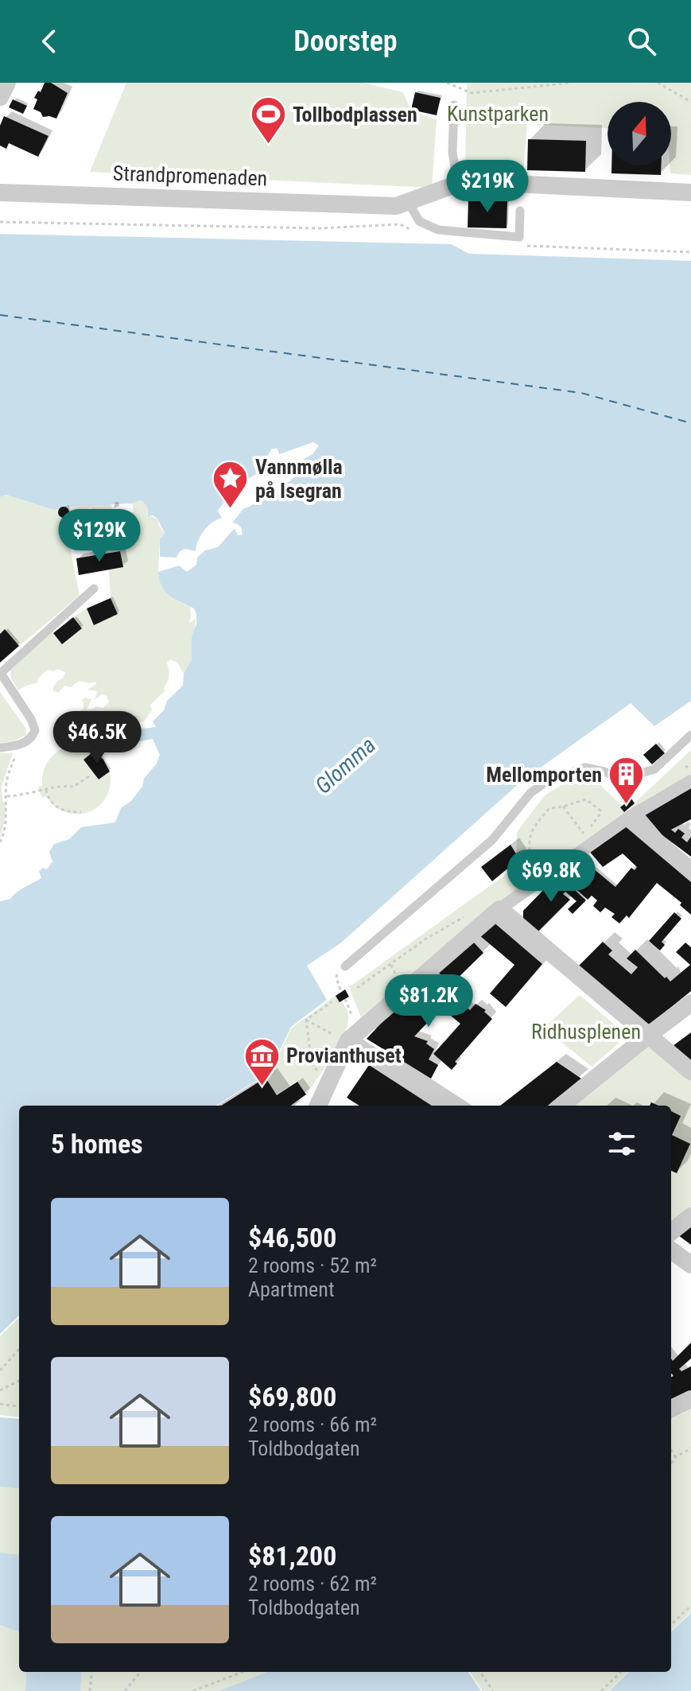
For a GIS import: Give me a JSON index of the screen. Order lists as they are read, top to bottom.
{
  "streets": {
    "street": ["Strandpromenaden"]
  },
  "water": ["Glomma"],
  "parks": ["Kunstparken", "Ridhusplenen"],
  "places": {
    "sports": ["Tollbodplassen"],
    "place": ["Vannmølla på Isegran"],
    "building": ["Mellomporten"],
    "museum": ["Provianthuset"]
  },
  "north": "top",
  "page": {
    "header": "Doorstep",
    "price": [
      "$219K",
      "$129K",
      "$46.5K",
      "$69.8K",
      "$81.2K"
    ],
    "heading": "5 homes",
    "list": [
      {
        "name": "$46,500",
        "note": "2 rooms · 52 m² · Apartment"
      },
      {
        "name": "$69,800",
        "note": "2 rooms · 66 m² · Toldbodgaten"
      },
      {
        "name": "$81,200",
        "note": "2 rooms · 62 m² · Toldbodgaten"
      }
    ]
  }
}
